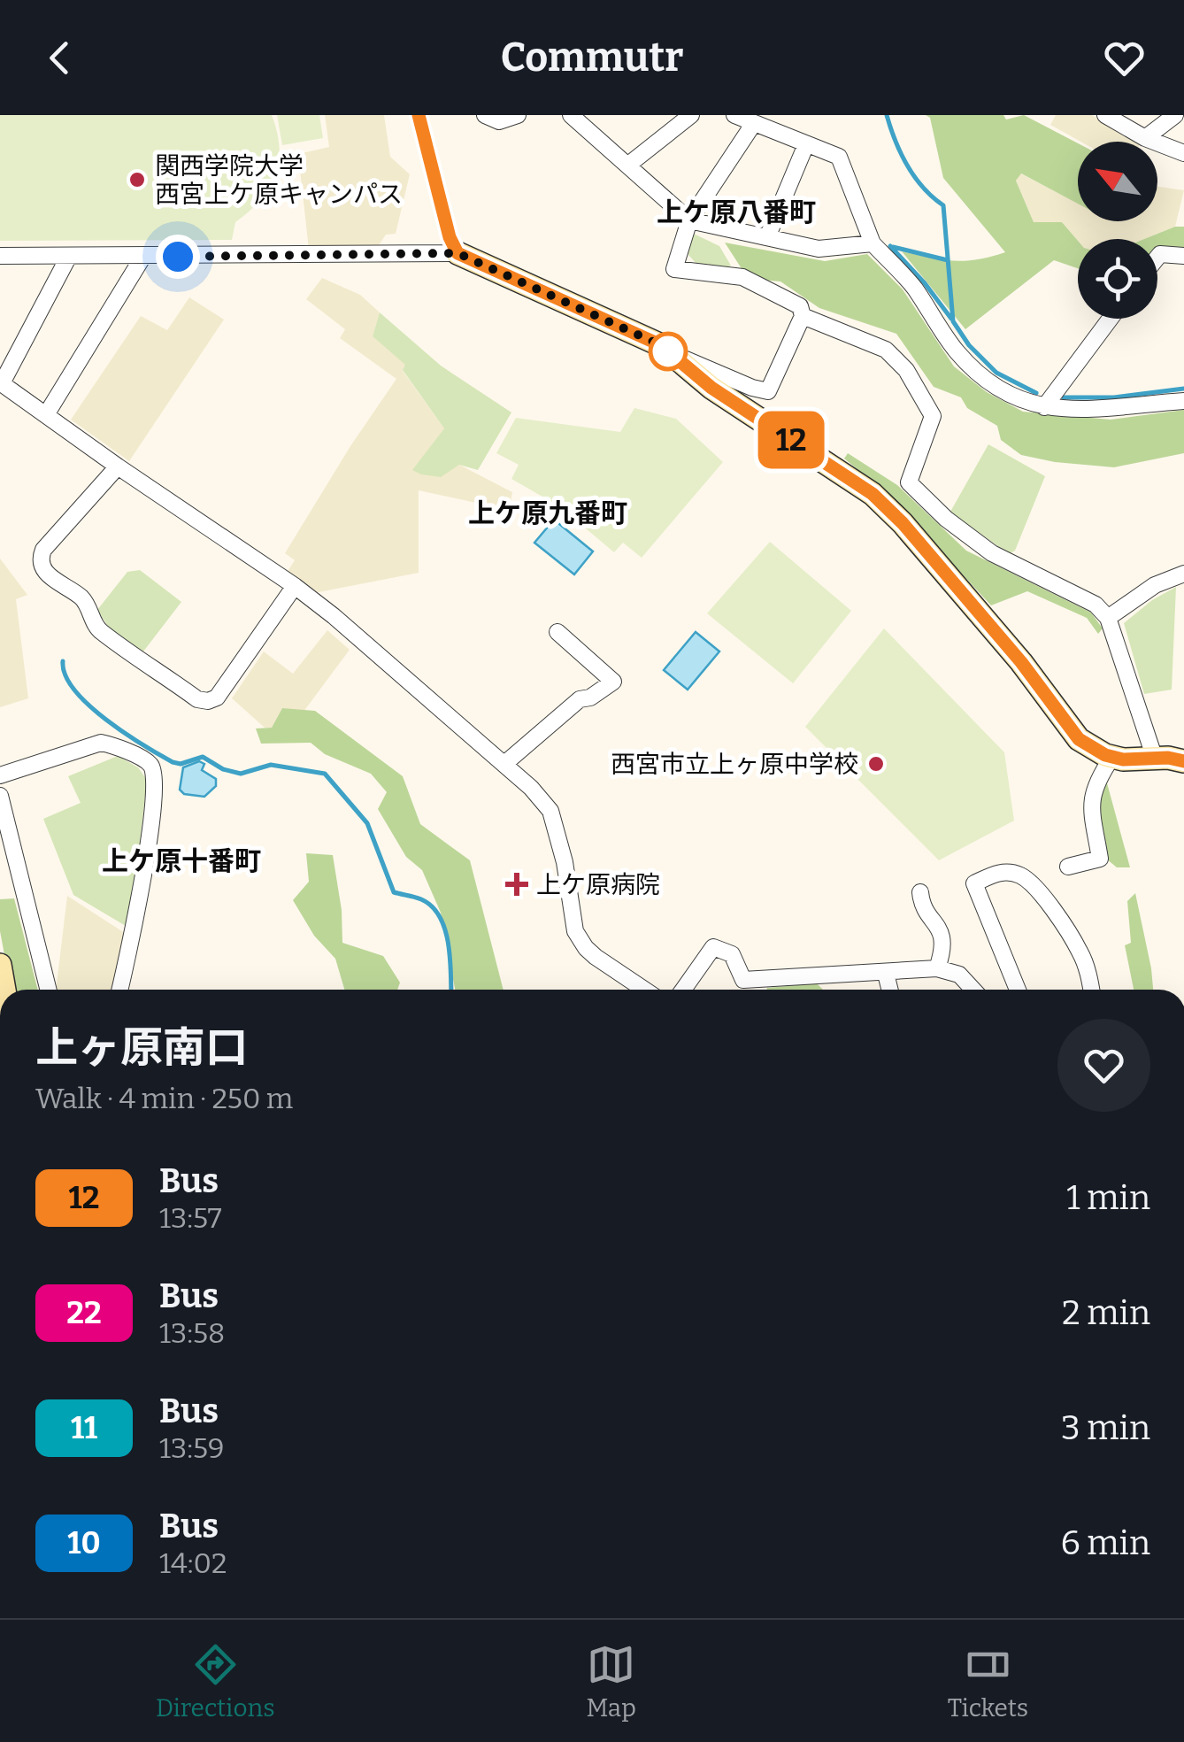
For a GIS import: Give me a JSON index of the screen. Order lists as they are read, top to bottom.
{
  "districts": ["上ケ原八番町", "上ケ原九番町", "上ケ原十番町"],
  "places": {
    "other": ["関西学院大学 西宮上ケ原キャンパス", "西宮市立上ヶ原中学校"],
    "health": ["上ケ原病院"]
  },
  "lines": ["bus line 12"],
  "north": "top left",
  "page": {
    "header": "Commutr",
    "on_map": "12",
    "heading": ["上ヶ原南口", "Walk · 4 min · 250 m"],
    "list": [
      {
        "mark": "12",
        "name": "Bus",
        "note": "13:57",
        "value": "1 min"
      },
      {
        "mark": "22",
        "name": "Bus",
        "note": "13:58",
        "value": "2 min"
      },
      {
        "mark": "11",
        "name": "Bus",
        "note": "13:59",
        "value": "3 min"
      },
      {
        "mark": "10",
        "name": "Bus",
        "note": "14:02",
        "value": "6 min"
      }
    ],
    "tabs": ["Directions", "Map", "Tickets"]
  }
}
